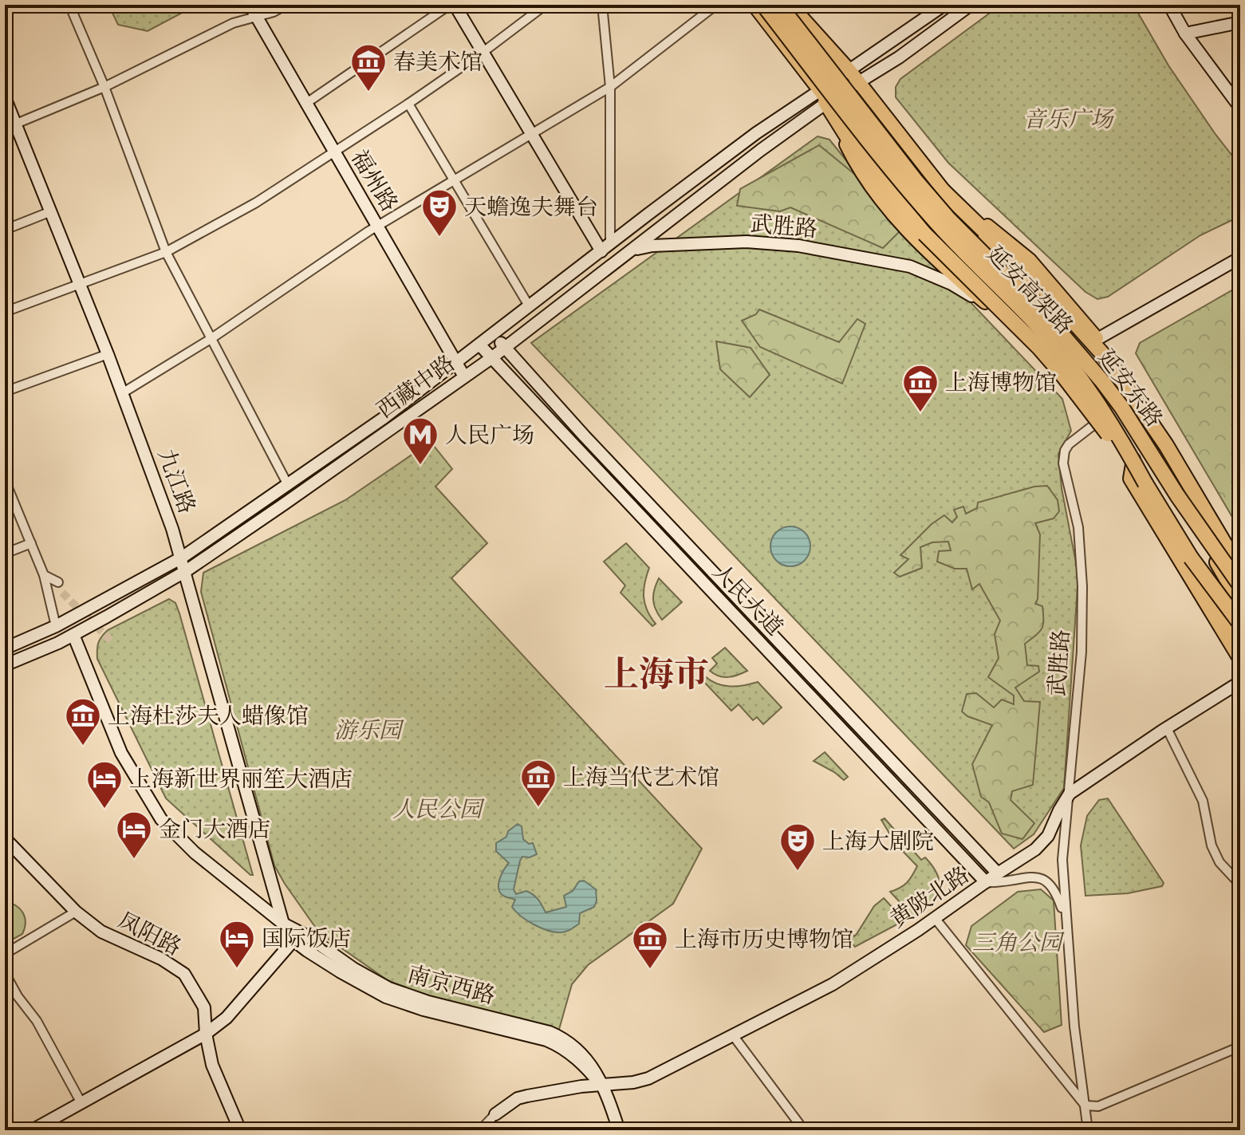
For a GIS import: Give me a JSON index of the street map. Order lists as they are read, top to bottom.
{
  "streets": {
    "highway": ["延安高架路"],
    "main road": ["延安东路"],
    "street": [
      "福州路",
      "武胜路",
      "西藏中路",
      "九江路",
      "人民大道",
      "黄陂北路",
      "凤阳路",
      "南京西路"
    ]
  },
  "crossings": [
    ["福州路", "西藏中路"],
    ["武胜路", "西藏中路"],
    ["武胜路", "延安东路"],
    ["武胜路", "人民大道"],
    ["武胜路", "黄陂北路"],
    ["西藏中路", "延安东路"],
    ["西藏中路", "九江路"],
    ["西藏中路", "人民大道"],
    ["西藏中路", "南京西路"],
    ["九江路", "南京西路"],
    ["人民大道", "黄陂北路"],
    ["黄陂北路", "南京西路"]
  ],
  "districts": ["上海市"],
  "parks": [
    "音乐广场",
    "游乐园",
    "人民公园",
    "三角公园"
  ],
  "places": {
    "museum": [
      "春美术馆",
      "上海博物馆",
      "上海杜莎夫人蜡像馆",
      "上海当代艺术馆",
      "上海市历史博物馆"
    ],
    "theatre": ["天蟾逸夫舞台", "上海大剧院"],
    "metro station": ["人民广场"],
    "hotel": ["上海新世界丽笙大酒店", "金门大酒店", "国际饭店"]
  }
}
